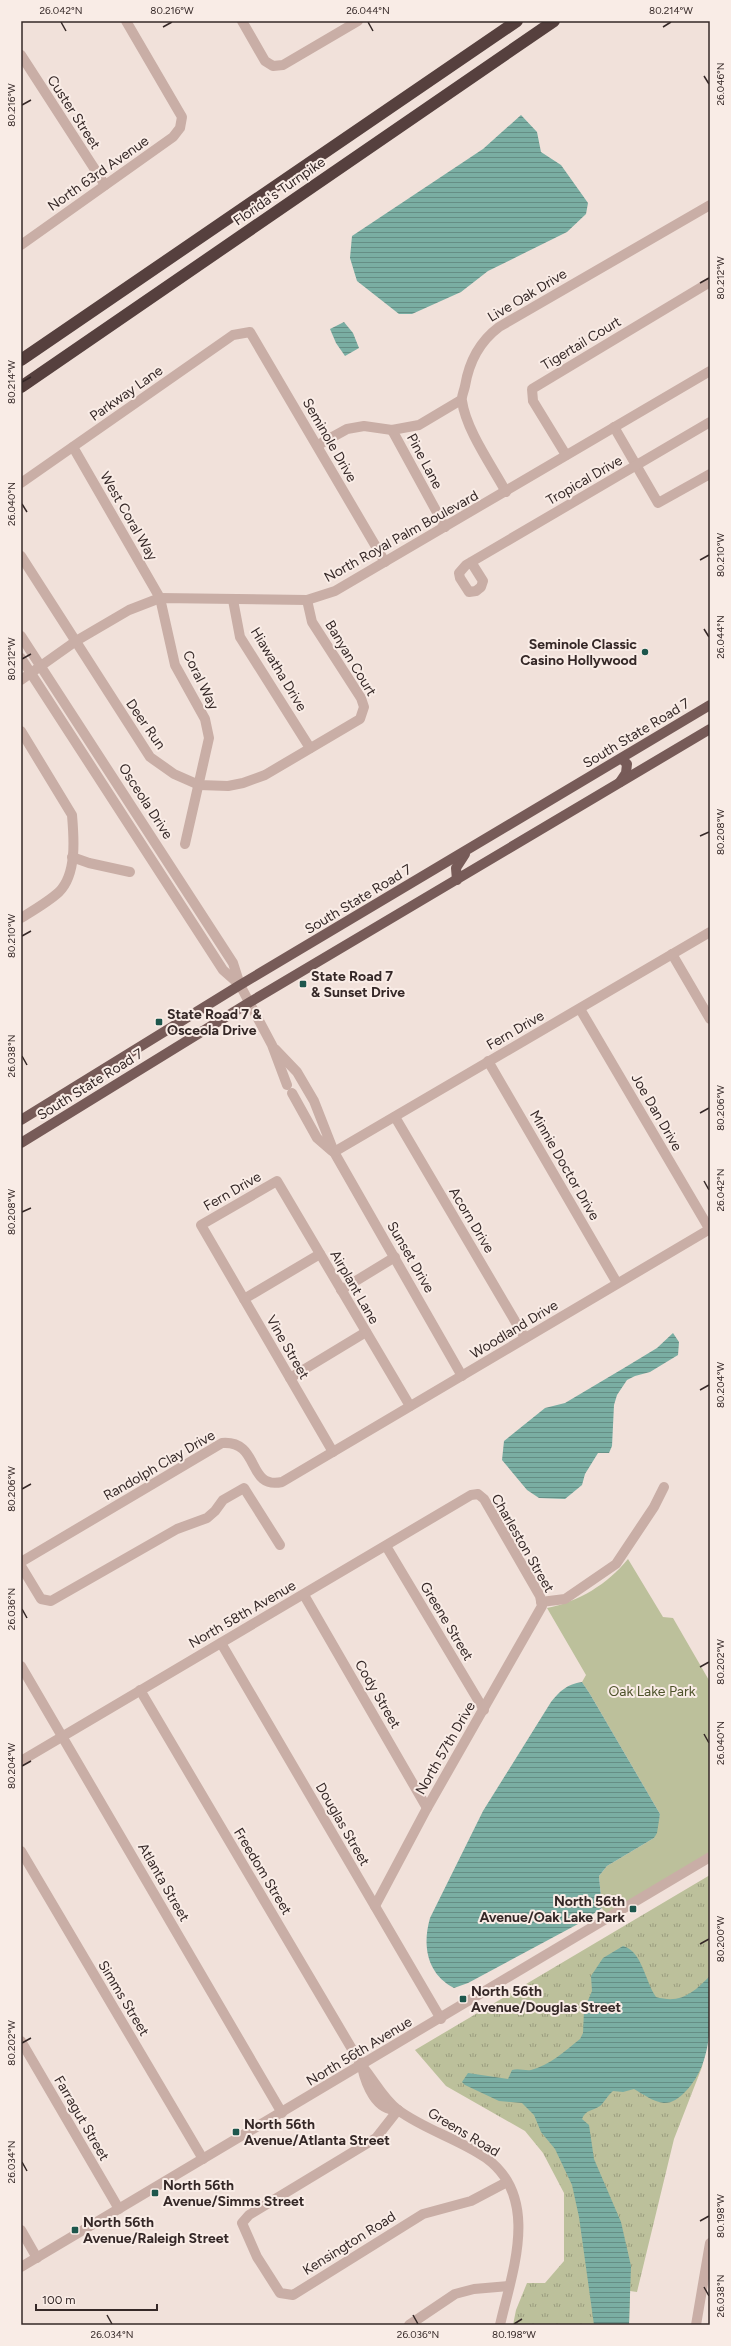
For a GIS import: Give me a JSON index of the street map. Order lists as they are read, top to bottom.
{
  "streets": {
    "highway": ["Florida's Turnpike"],
    "main road": ["South State Road 7"],
    "street": [
      "Custer Street",
      "North 63rd Avenue",
      "Live Oak Drive",
      "Tigertail Court",
      "Parkway Lane",
      "Seminole Drive",
      "Pine Lane",
      "Tropical Drive",
      "West Coral Way",
      "North Royal Palm Boulevard",
      "Banyan Court",
      "Hiawatha Drive",
      "Coral Way",
      "Deer Run",
      "Osceola Drive",
      "Fern Drive",
      "Joe Dan Drive",
      "Minnie Doctor Drive",
      "Acorn Drive",
      "Sunset Drive",
      "Airplant Lane",
      "Woodland Drive",
      "Vine Street",
      "Randolph Clay Drive",
      "Charleston Street",
      "North 58th Avenue",
      "Greene Street",
      "Cody Street",
      "North 57th Drive",
      "Douglas Street",
      "Freedom Street",
      "Atlanta Street",
      "Simms Street",
      "North 56th Avenue",
      "Farragut Street",
      "Greens Road",
      "Kensington Road"
    ]
  },
  "crossings": [
    ["Custer Street", "North 63rd Avenue"],
    ["Live Oak Drive", "North Royal Palm Boulevard"],
    ["Tigertail Court", "North Royal Palm Boulevard"],
    ["Parkway Lane", "Seminole Drive"],
    ["Parkway Lane", "West Coral Way"],
    ["Seminole Drive", "North Royal Palm Boulevard"],
    ["Pine Lane", "North Royal Palm Boulevard"],
    ["West Coral Way", "North Royal Palm Boulevard"],
    ["West Coral Way", "Coral Way"],
    ["North Royal Palm Boulevard", "Banyan Court"],
    ["North Royal Palm Boulevard", "Hiawatha Drive"],
    ["North Royal Palm Boulevard", "Coral Way"],
    ["North Royal Palm Boulevard", "Deer Run"],
    ["North Royal Palm Boulevard", "Osceola Drive"],
    ["Banyan Court", "Deer Run"],
    ["Hiawatha Drive", "Deer Run"],
    ["Coral Way", "Deer Run"],
    ["South State Road 7", "Osceola Drive"],
    ["South State Road 7", "Sunset Drive"],
    ["Osceola Drive", "Sunset Drive"],
    ["Fern Drive", "Joe Dan Drive"],
    ["Fern Drive", "Minnie Doctor Drive"],
    ["Fern Drive", "Acorn Drive"],
    ["Fern Drive", "Sunset Drive"],
    ["Fern Drive", "Airplant Lane"],
    ["Fern Drive", "Vine Street"],
    ["Joe Dan Drive", "Woodland Drive"],
    ["Minnie Doctor Drive", "Woodland Drive"],
    ["Acorn Drive", "Woodland Drive"],
    ["Sunset Drive", "Woodland Drive"],
    ["Airplant Lane", "Woodland Drive"],
    ["Woodland Drive", "Vine Street"],
    ["Woodland Drive", "Randolph Clay Drive"],
    ["Vine Street", "Randolph Clay Drive"],
    ["Charleston Street", "North 58th Avenue"],
    ["Charleston Street", "North 57th Drive"],
    ["North 58th Avenue", "Greene Street"],
    ["North 58th Avenue", "Cody Street"],
    ["North 58th Avenue", "Douglas Street"],
    ["North 58th Avenue", "Freedom Street"],
    ["North 58th Avenue", "Atlanta Street"],
    ["Greene Street", "North 57th Drive"],
    ["Cody Street", "North 57th Drive"],
    ["North 57th Drive", "Douglas Street"],
    ["Douglas Street", "North 56th Avenue"],
    ["Freedom Street", "North 56th Avenue"],
    ["Freedom Street", "Greens Road"],
    ["Atlanta Street", "North 56th Avenue"],
    ["Simms Street", "North 56th Avenue"],
    ["North 56th Avenue", "Farragut Street"],
    ["North 56th Avenue", "Greens Road"],
    ["Greens Road", "Kensington Road"]
  ],
  "parks": ["Oak Lake Park"],
  "places": {
    "other": ["Seminole Classic Casino Hollywood"],
    "transit": [
      "State Road 7 & Sunset Drive",
      "State Road 7 & Osceola Drive",
      "North 56th Avenue/Oak Lake Park",
      "North 56th Avenue/Douglas Street",
      "North 56th Avenue/Atlanta Street",
      "North 56th Avenue/Simms Street",
      "North 56th Avenue/Raleigh Street"
    ]
  },
  "scale_bar": "100 m",
  "coordinates": [
    "26.042°N",
    "80.216°W",
    "26.044°N",
    "80.214°W",
    "26.046°N",
    "80.212°W",
    "26.040°N",
    "80.210°W",
    "80.208°W",
    "26.038°N",
    "80.206°W",
    "80.204°W",
    "26.036°N",
    "80.202°W",
    "80.200°W",
    "26.034°N",
    "80.198°W"
  ]
}
